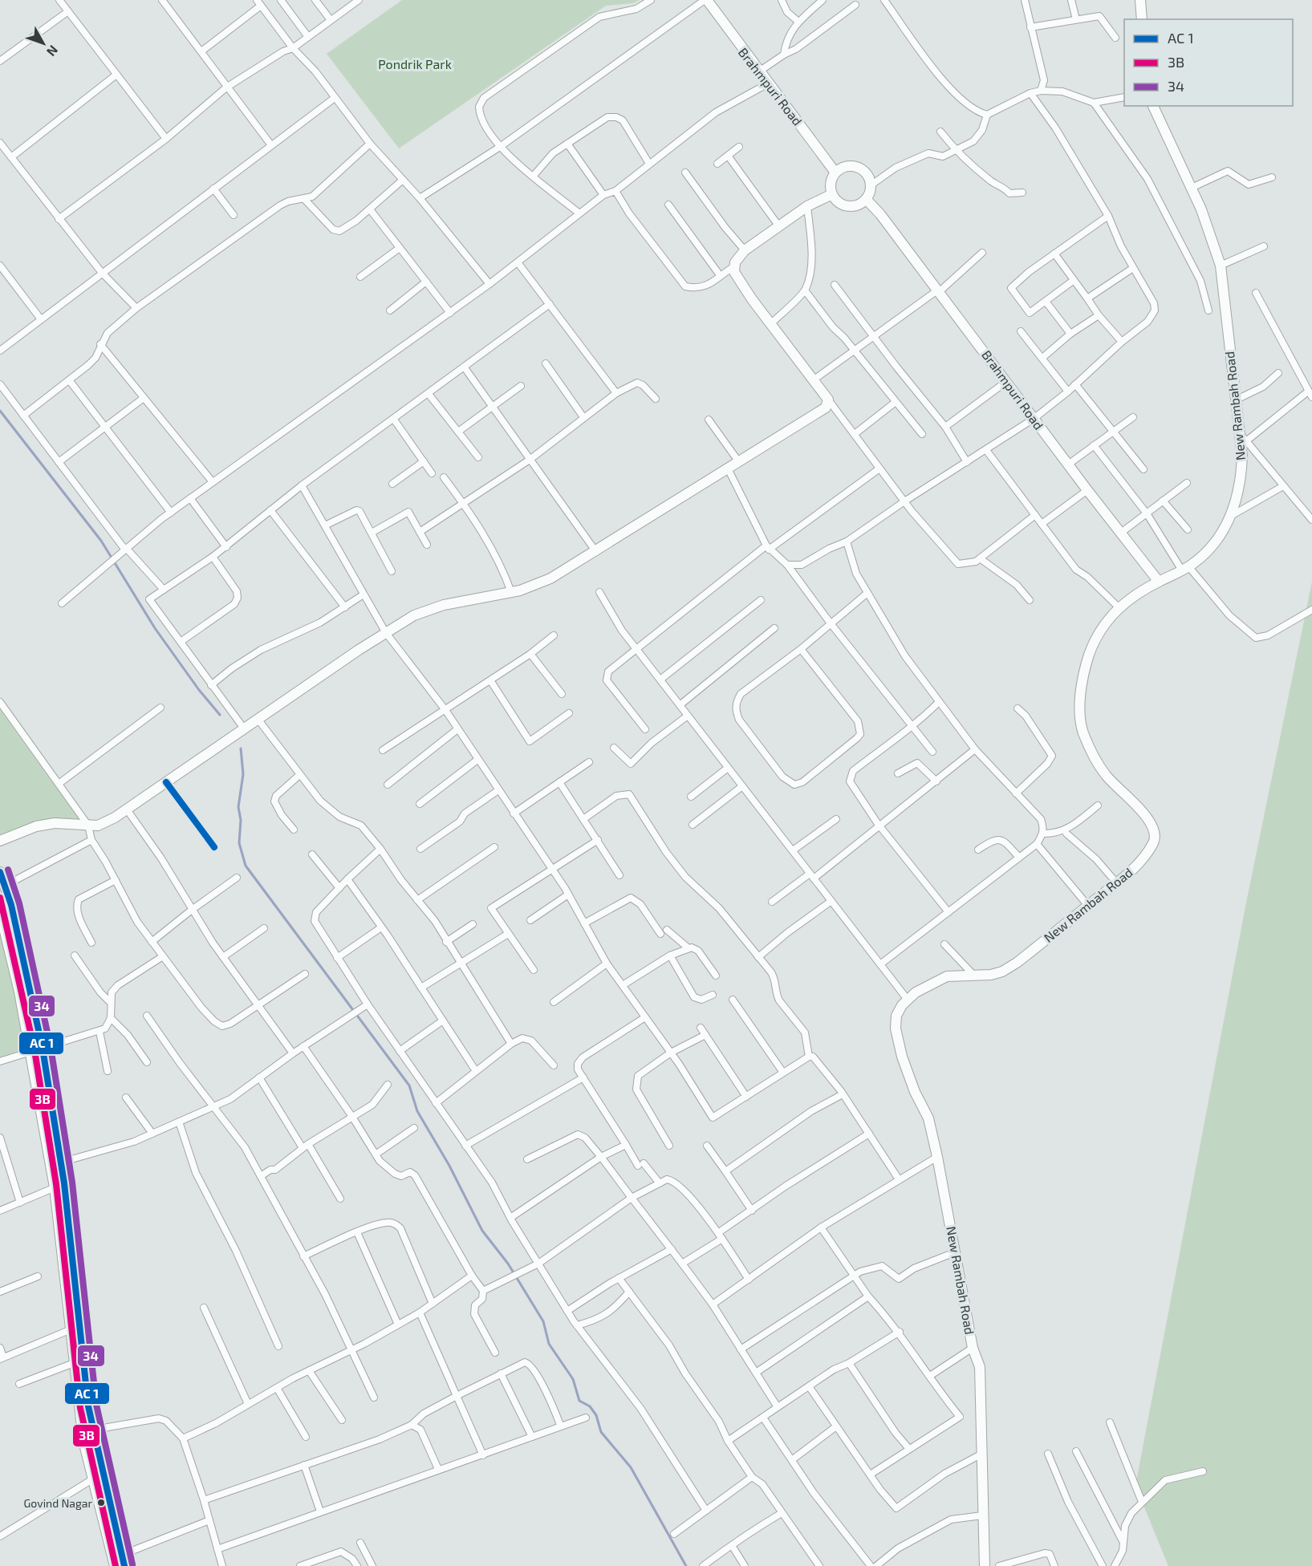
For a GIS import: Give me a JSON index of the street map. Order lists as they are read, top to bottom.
{
  "streets": {
    "street": ["Brahmpuri Road", "New Rambah Road"]
  },
  "crossings": [
    ["Brahmpuri Road", "New Rambah Road"]
  ],
  "parks": ["Pondrik Park"],
  "places": ["Govind Nagar"],
  "lines": ["transit line 34", "transit line 3B"],
  "legend": ["AC 1", "3B", "34"],
  "north": "bottom right"
}
